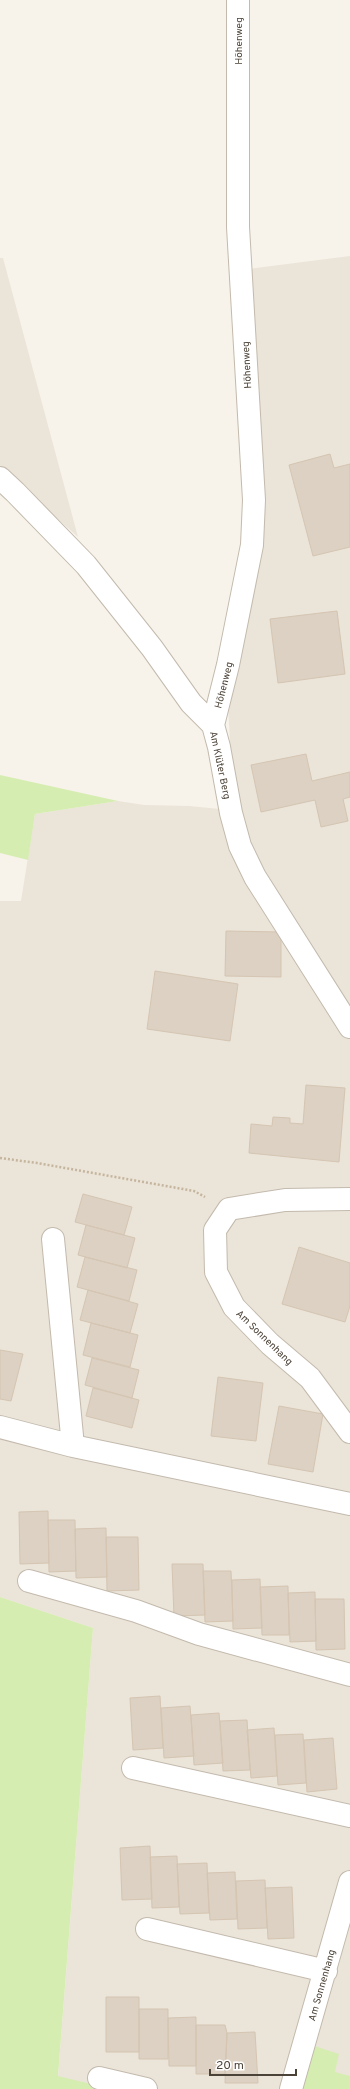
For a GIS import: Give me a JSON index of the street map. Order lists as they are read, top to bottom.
{
  "streets": {
    "street": ["Höhenweg", "Am Klüter Berg", "Am Sonnenhang"]
  },
  "crossings": [
    ["Höhenweg", "Am Klüter Berg"]
  ],
  "scale_bar": "20 m"
}
